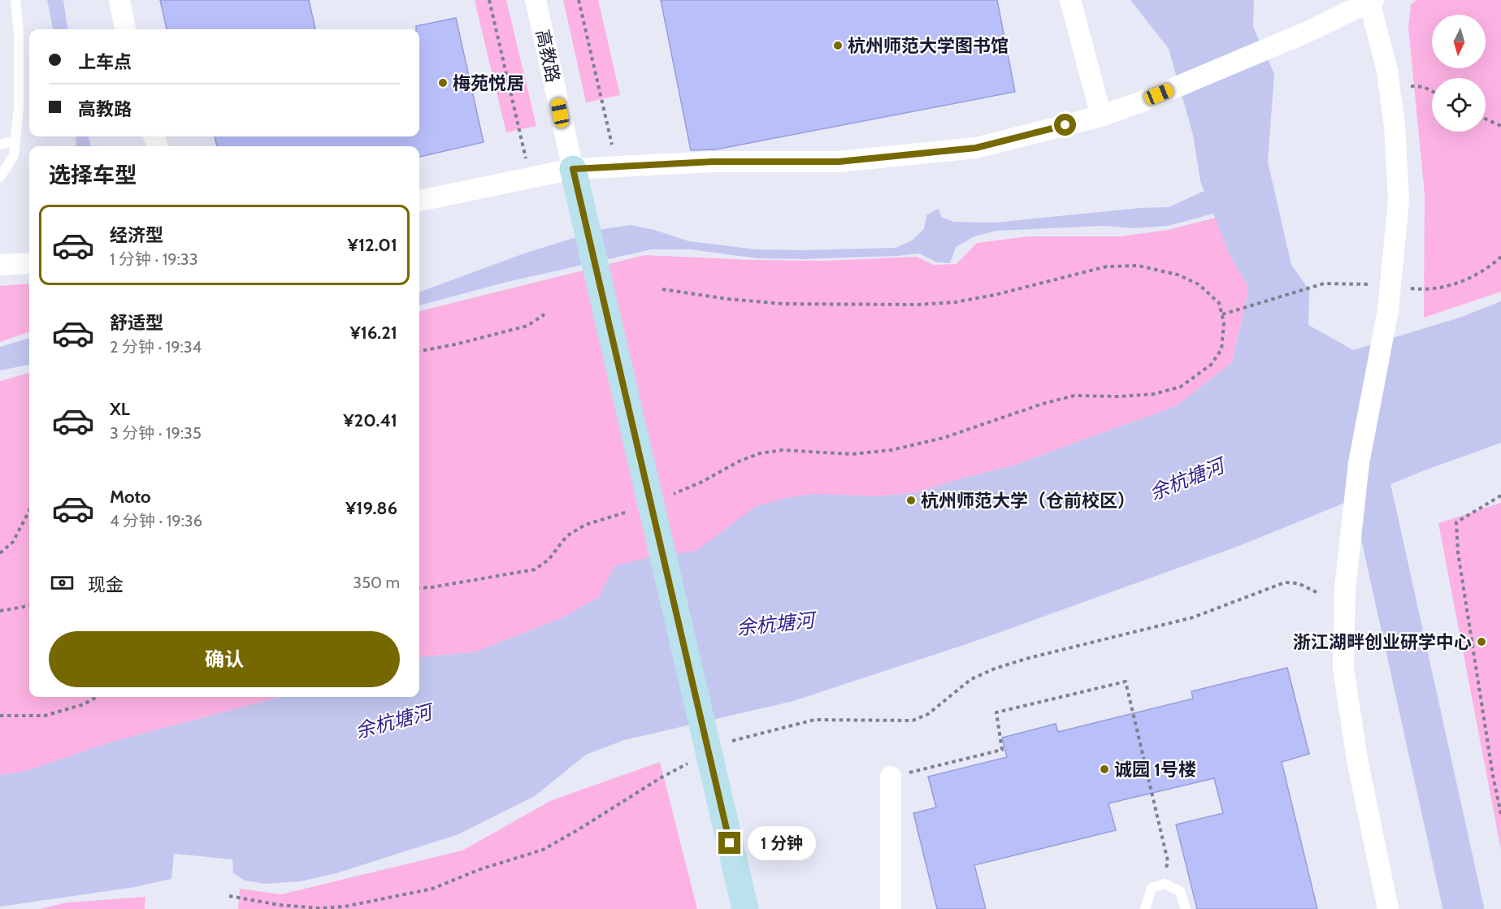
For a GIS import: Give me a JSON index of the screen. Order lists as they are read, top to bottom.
{
  "streets": {
    "street": ["高教路"]
  },
  "water": ["余杭塘河"],
  "places": [
    "杭州师范大学图书馆",
    "梅苑悦居",
    "杭州师范大学（仓前校区）",
    "浙江湖畔创业研学中心",
    "诚园 1号楼"
  ],
  "north": "bottom",
  "page": {
    "banner": ["上车点", "高教路"],
    "heading": "选择车型",
    "list": [
      {
        "name": "经济型",
        "note": "1 分钟 · 19:33",
        "value": "¥12.01"
      },
      {
        "name": "舒适型",
        "note": "2 分钟 · 19:34",
        "value": "¥16.21"
      },
      {
        "name": "XL",
        "note": "3 分钟 · 19:35",
        "value": "¥20.41"
      },
      {
        "name": "Moto",
        "note": "4 分钟 · 19:36",
        "value": "¥19.86"
      }
    ],
    "pay": ["现金", "350 m"],
    "buttons": "确认",
    "bubble": "1 分钟"
  }
}
